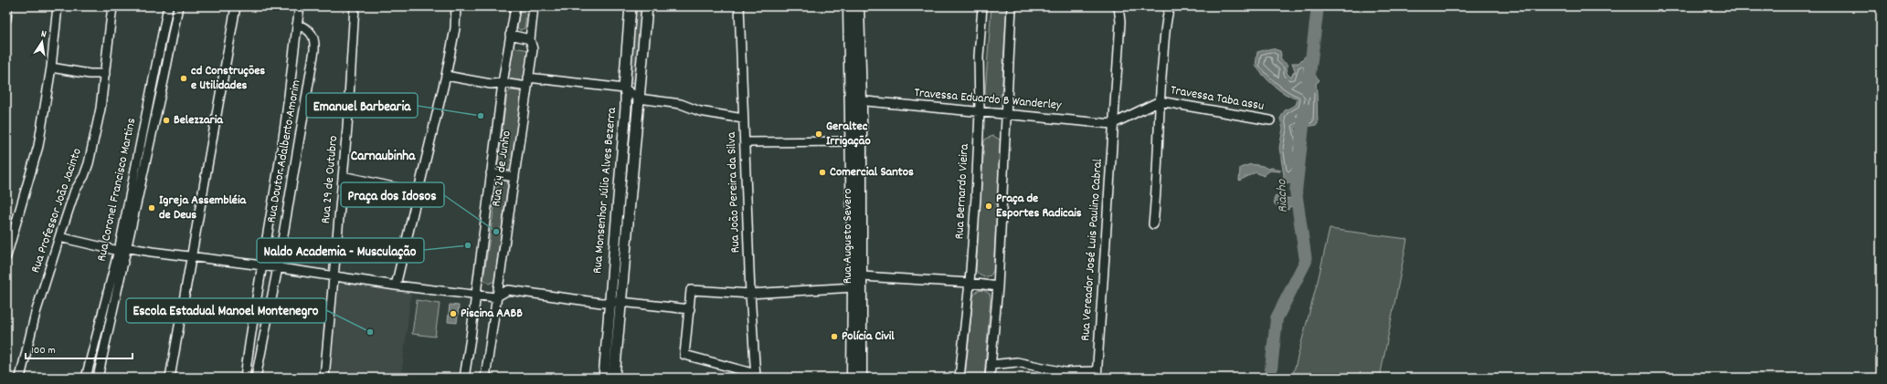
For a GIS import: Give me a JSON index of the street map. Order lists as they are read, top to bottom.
{
  "streets": {
    "main road": ["Rua Augusto Severo"],
    "street": [
      "Travessa Taba assu",
      "Travessa Eduardo B Wanderley",
      "Rua Doutor Adalberto Amorim",
      "Rua 24 de Junho",
      "Rua 29 de Outubro",
      "Rua Coronel Francisco Martins",
      "Rua Monsenhor Júlio Alves Bezerra",
      "Rua Bernardo Vieira",
      "Rua João Pereira da Silva",
      "Rua Professor João Jacinto",
      "Rua Vereador José Luis Paulino Cabral"
    ]
  },
  "crossings": [
    ["Travessa Eduardo B Wanderley", "Rua Bernardo Vieira"],
    ["Travessa Eduardo B Wanderley", "Rua Augusto Severo"],
    ["Travessa Eduardo B Wanderley", "Rua Vereador José Luis Paulino Cabral"]
  ],
  "districts": ["Carnaubinha"],
  "water": ["Riacho"],
  "places": [
    "cd Construções e Utilidades",
    "Emanuel Barbearia",
    "Belezzaria",
    "Geraltec Irrigação",
    "Comercial Santos",
    "Praça de Esportes Radicais",
    "Igreja Assembléia de Deus",
    "Praça dos Idosos",
    "Naldo Academia - Musculação",
    "Piscina AABB",
    "Escola Estadual Manoel Montenegro",
    "Polícia Civil"
  ],
  "scale_bar": "100 m",
  "north": "top"
}
